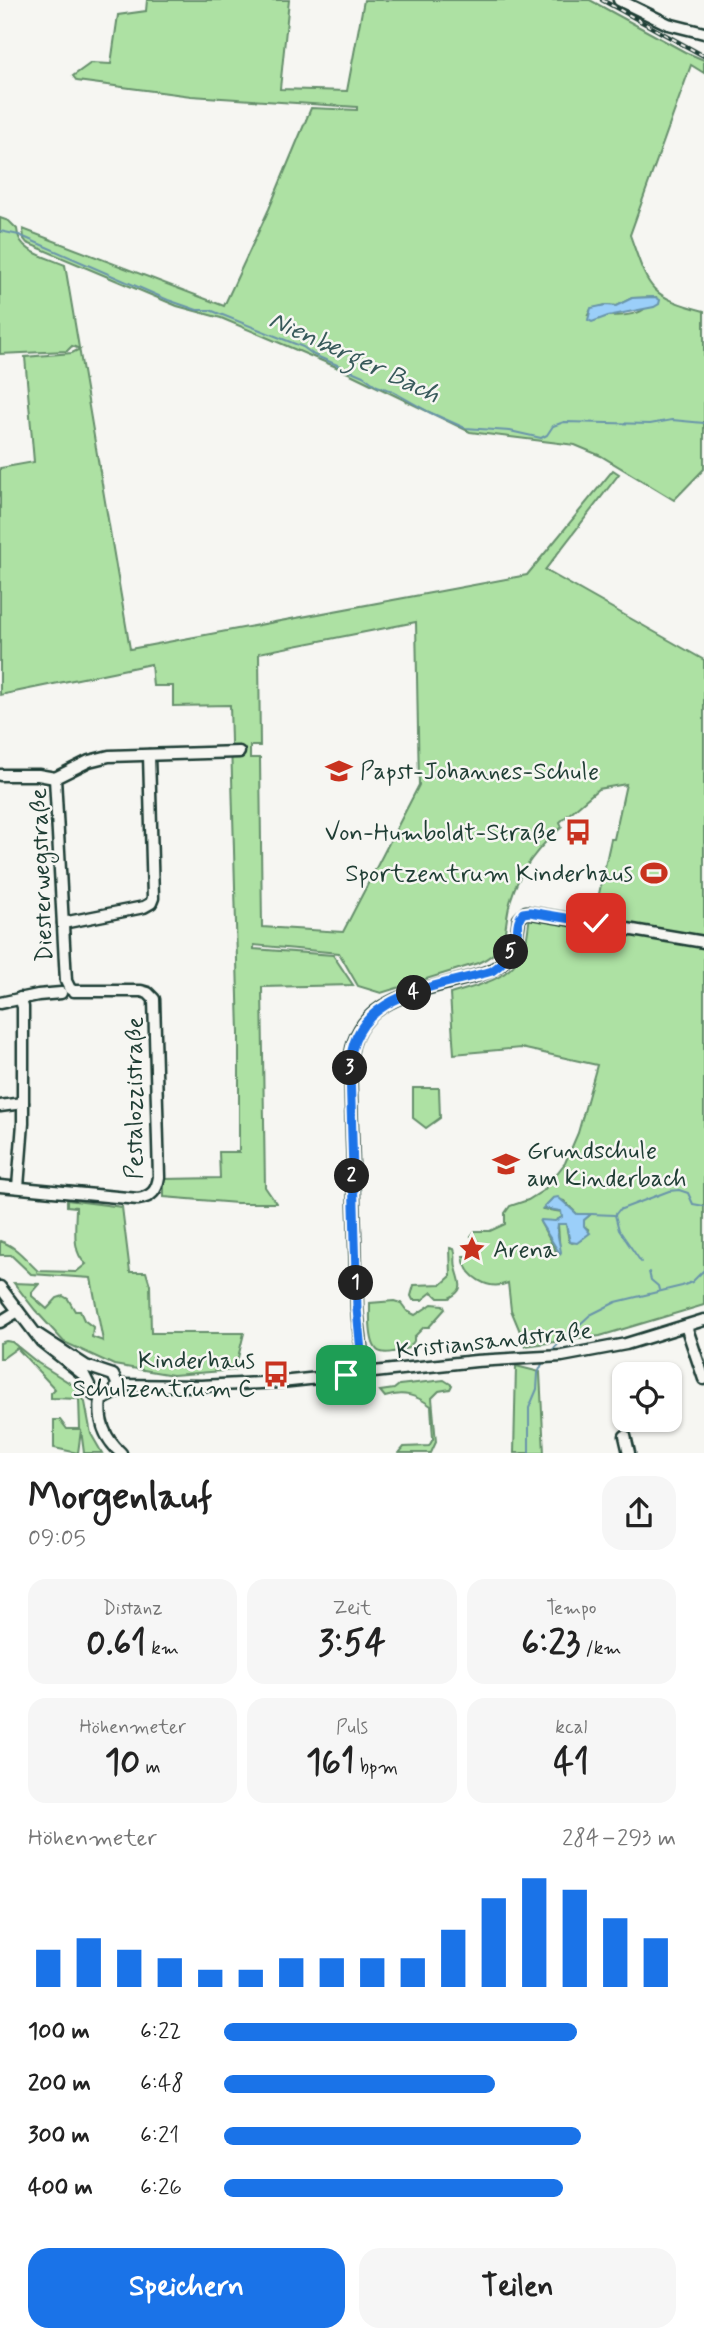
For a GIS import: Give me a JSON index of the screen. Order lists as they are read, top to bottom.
{
  "streets": {
    "street": ["Diesterwegstraße", "Pestalozzistraße", "Kristiansandstraße"]
  },
  "crossings": [
    ["Diesterwegstraße", "Pestalozzistraße"]
  ],
  "water": ["Nienberger Bach"],
  "places": {
    "school or university": ["Papst-Johannes-Schule", "Grundschule am Kinderbach"],
    "bus stop": ["Von-Humboldt-Straße", "Kinderhaus Schulzentrum C"],
    "sports": ["Sportzentrum Kinderhaus"],
    "place": ["Arena"]
  },
  "page": {
    "pins": [
      "5",
      "4",
      "3",
      "2",
      "1"
    ],
    "heading": ["Morgenlauf", "09:05"],
    "stats": [
      ["Distanz", "0.61 km"],
      ["Zeit", "3:54"],
      ["Tempo", "6:23 /km"],
      ["Höhenmeter", "10 m"],
      ["Puls", "161 bpm"],
      ["kcal", "41"]
    ],
    "chart": ["Höhenmeter", "284–293 m"],
    "list": [
      {
        "name": "100 m",
        "note": "6:22"
      },
      {
        "name": "200 m",
        "note": "6:48"
      },
      {
        "name": "300 m",
        "note": "6:21"
      },
      {
        "name": "400 m",
        "note": "6:26"
      }
    ],
    "buttons": ["Speichern", "Teilen"]
  }
}
